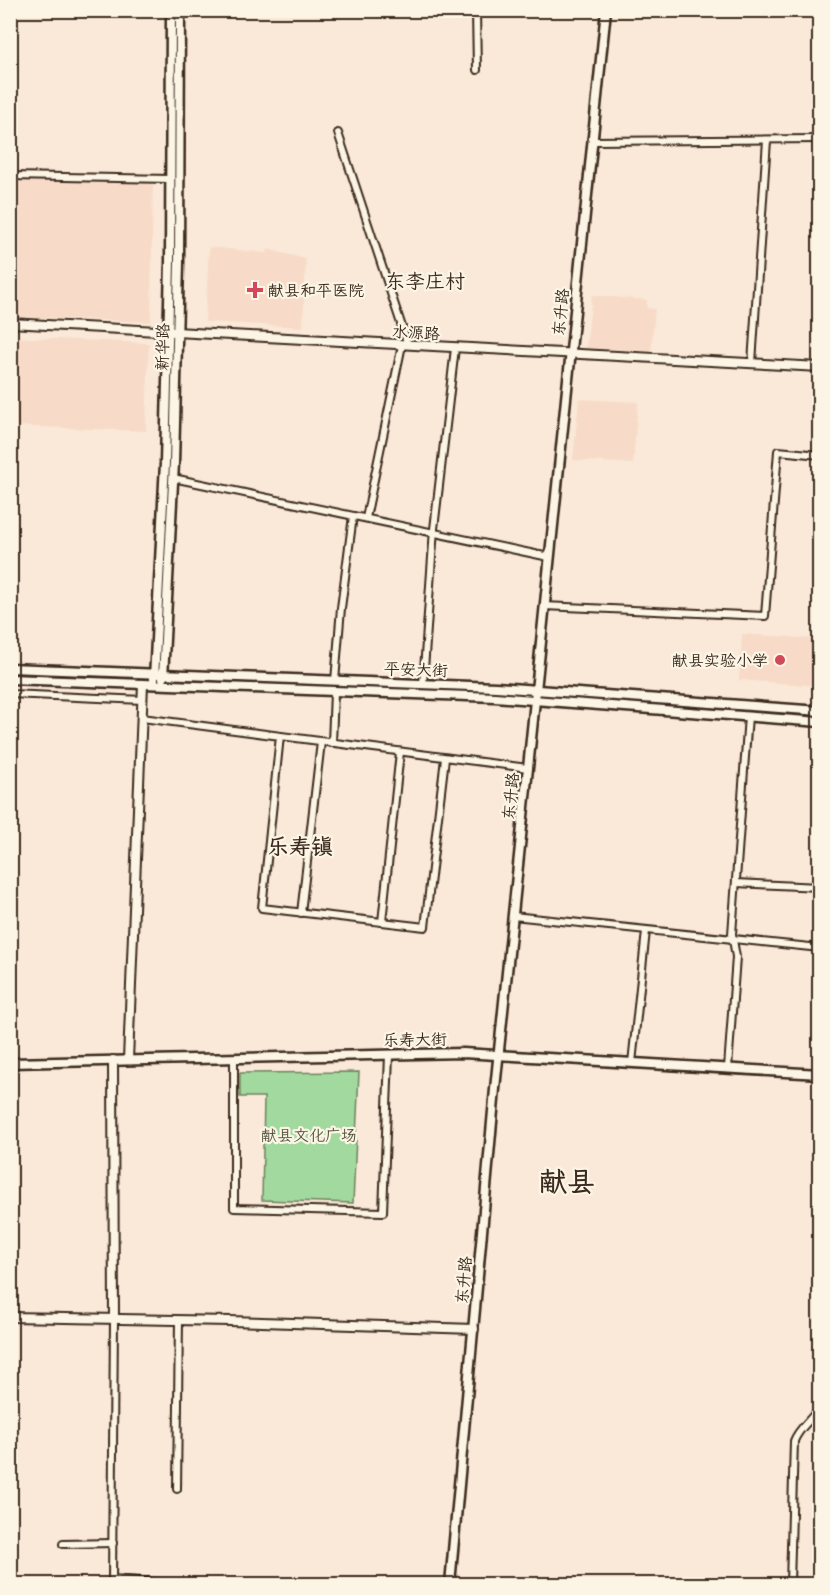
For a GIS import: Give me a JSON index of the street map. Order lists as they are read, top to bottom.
{
  "streets": {
    "main road": [
      "东升路",
      "新华路",
      "平安大街",
      "乐寿大街"
    ],
    "street": ["水源路"]
  },
  "crossings": [
    ["东升路", "水源路"],
    ["东升路", "平安大街"],
    ["东升路", "乐寿大街"],
    ["水源路", "新华路"],
    ["新华路", "平安大街"]
  ],
  "districts": ["东李庄村", "乐寿镇", "献县"],
  "parks": ["献县文化广场"],
  "places": {
    "health": ["献县和平医院"],
    "other": ["献县实验小学"]
  }
}
